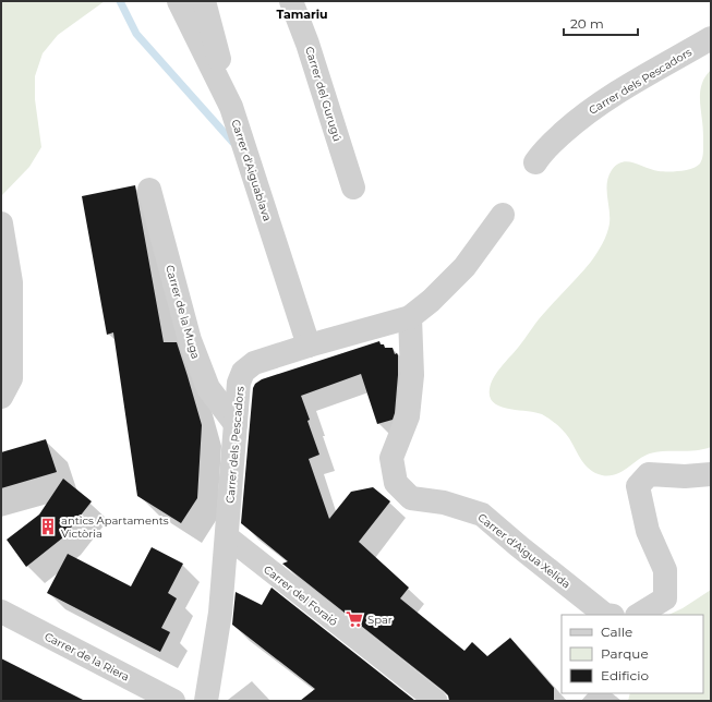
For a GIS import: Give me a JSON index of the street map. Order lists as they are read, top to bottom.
{
  "streets": {
    "street": [
      "Carrer dels Pescadors",
      "Carrer del Gurugú",
      "Carrer d'Aiguablava",
      "Carrer de la Muga",
      "Carrer d'Aigua Xelida",
      "Carrer del Foraió",
      "Carrer de la Riera"
    ]
  },
  "crossings": [
    ["Carrer dels Pescadors", "Carrer d'Aiguablava"],
    ["Carrer dels Pescadors", "Carrer de la Muga"],
    ["Carrer dels Pescadors", "Carrer d'Aigua Xelida"],
    ["Carrer dels Pescadors", "Carrer del Foraió"]
  ],
  "districts": ["Tamariu"],
  "places": {
    "building": ["antics Apartaments Victòria"],
    "supermarket": ["Spar"]
  },
  "legend": ["Calle", "Parque", "Edificio"],
  "scale_bar": "20 m"
}
